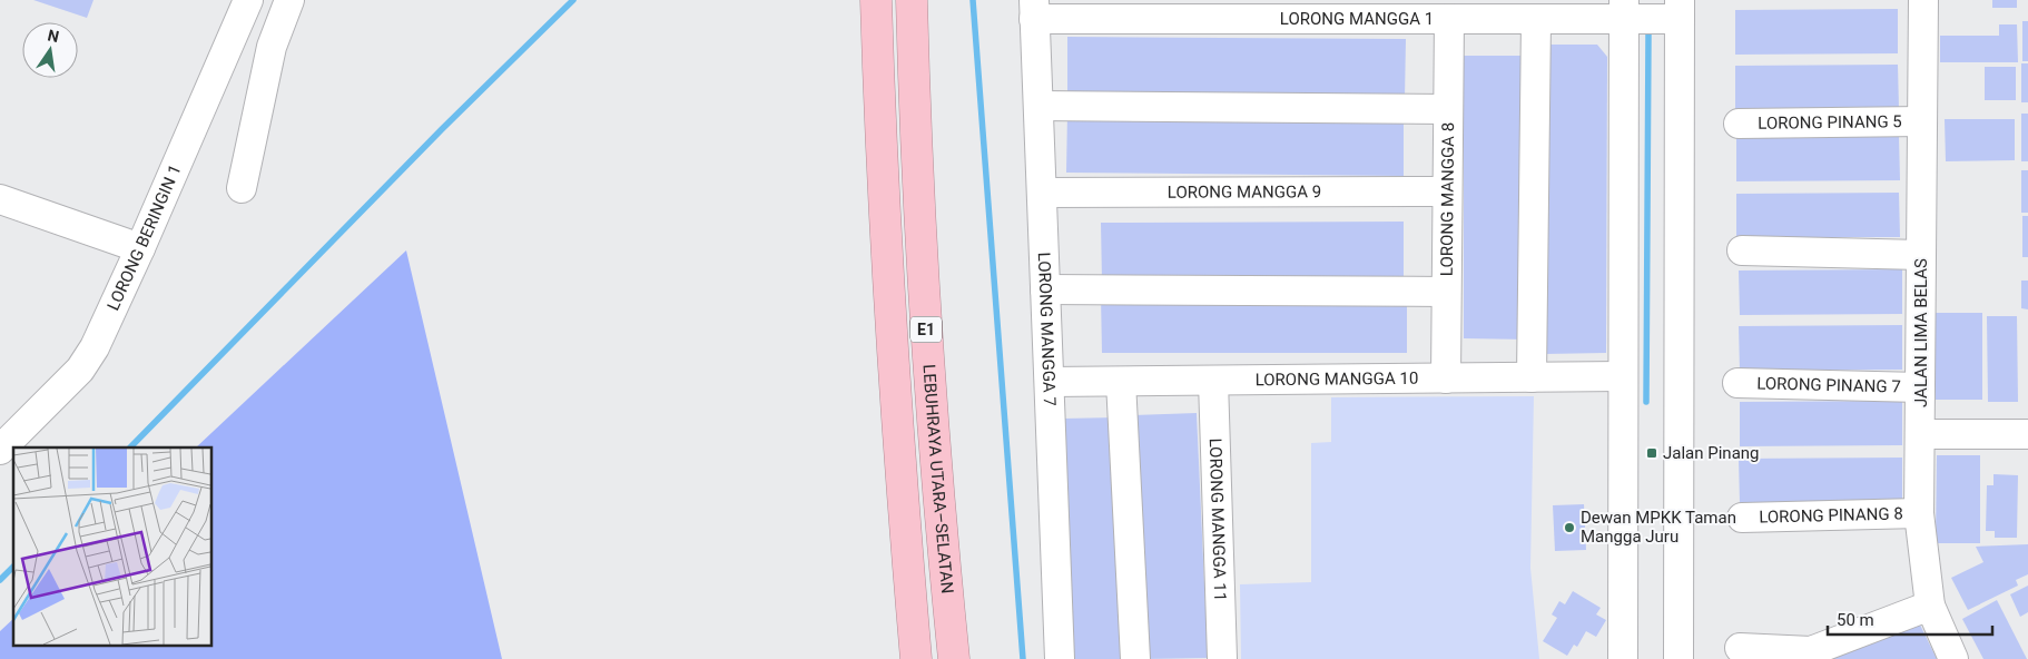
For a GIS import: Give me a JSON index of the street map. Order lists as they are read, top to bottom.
{
  "streets": {
    "highway": ["E1", "LEBUHRAYA UTARA–SELATAN"],
    "street": [
      "LORONG MANGGA 1",
      "LORONG PINANG 5",
      "LORONG MANGGA 9",
      "LORONG MANGGA 8",
      "LORONG BERINGIN 1",
      "LORONG MANGGA 7",
      "JALAN LIMA BELAS",
      "LORONG MANGGA 10",
      "LORONG PINANG 7",
      "LORONG PINANG 8",
      "LORONG MANGGA 11"
    ]
  },
  "crossings": [
    ["LORONG MANGGA 1", "LORONG MANGGA 8"],
    ["LORONG MANGGA 1", "LORONG MANGGA 7"],
    ["LORONG PINANG 5", "JALAN LIMA BELAS"],
    ["LORONG MANGGA 9", "LORONG MANGGA 8"],
    ["LORONG MANGGA 9", "LORONG MANGGA 7"],
    ["LORONG MANGGA 8", "LORONG MANGGA 10"],
    ["LORONG MANGGA 7", "LORONG MANGGA 10"],
    ["JALAN LIMA BELAS", "LORONG PINANG 7"],
    ["JALAN LIMA BELAS", "LORONG PINANG 8"],
    ["LORONG MANGGA 10", "LORONG MANGGA 11"]
  ],
  "places": {
    "transit": ["Jalan Pinang"],
    "other": ["Dewan MPKK Taman Mangga Juru"]
  },
  "scale_bar": "50 m",
  "north": "top"
}
